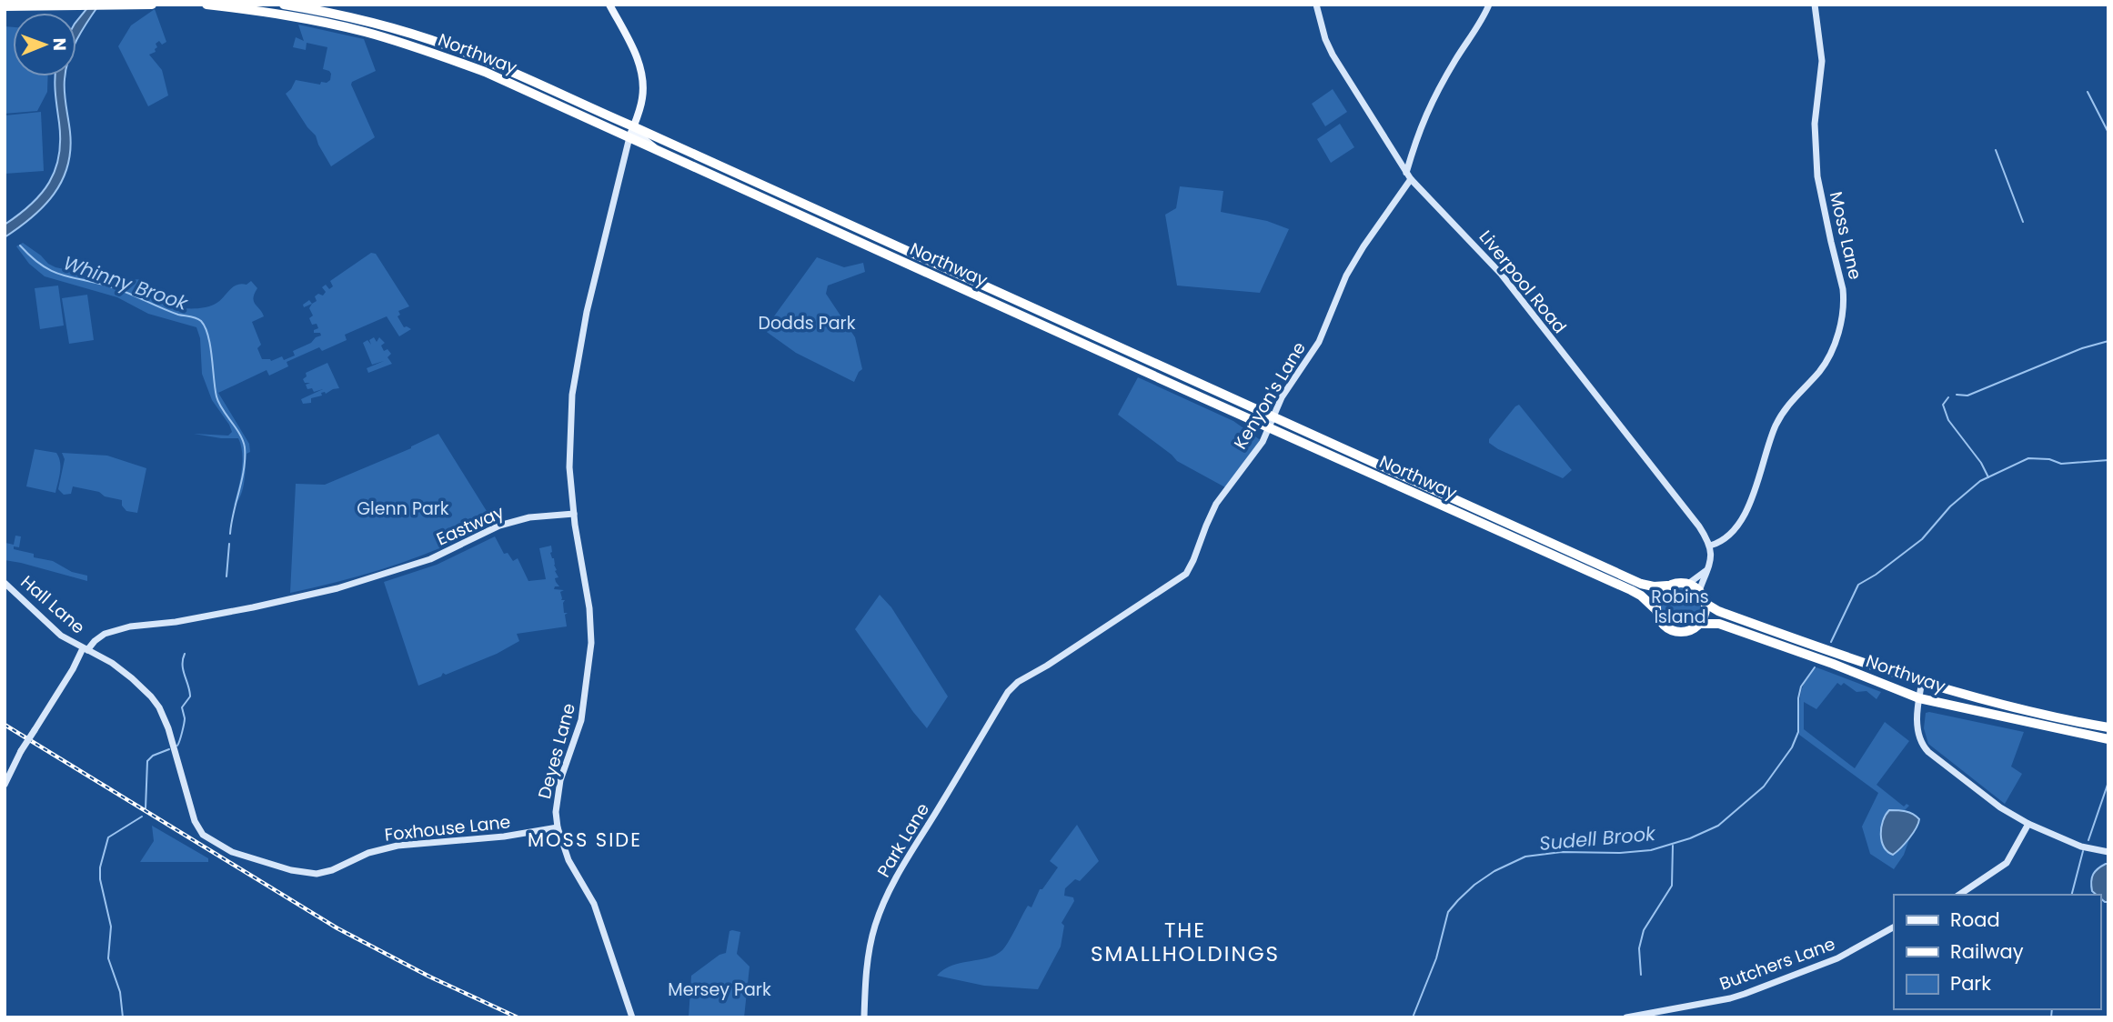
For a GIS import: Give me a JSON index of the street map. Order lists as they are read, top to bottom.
{
  "streets": {
    "highway": ["Northway"],
    "street": [
      "Moss Lane",
      "Liverpool Road",
      "Kenyon's Lane",
      "Eastway",
      "Hall Lane",
      "Deyes Lane",
      "Foxhouse Lane",
      "Park Lane",
      "Butchers Lane"
    ]
  },
  "crossings": [
    ["Northway", "Kenyon's Lane"],
    ["Moss Lane", "Liverpool Road"],
    ["Liverpool Road", "Kenyon's Lane"],
    ["Kenyon's Lane", "Park Lane"],
    ["Eastway", "Hall Lane"],
    ["Eastway", "Deyes Lane"],
    ["Eastway", "Foxhouse Lane"],
    ["Hall Lane", "Foxhouse Lane"],
    ["Deyes Lane", "Foxhouse Lane"]
  ],
  "districts": ["MOSS SIDE", "THE SMALLHOLDINGS"],
  "water": ["Whinny Brook", "Sudell Brook"],
  "parks": [
    "Dodds Park",
    "Glenn Park",
    "Robins Island",
    "Mersey Park"
  ],
  "legend": ["Road", "Railway", "Park"],
  "north": "right"
}
